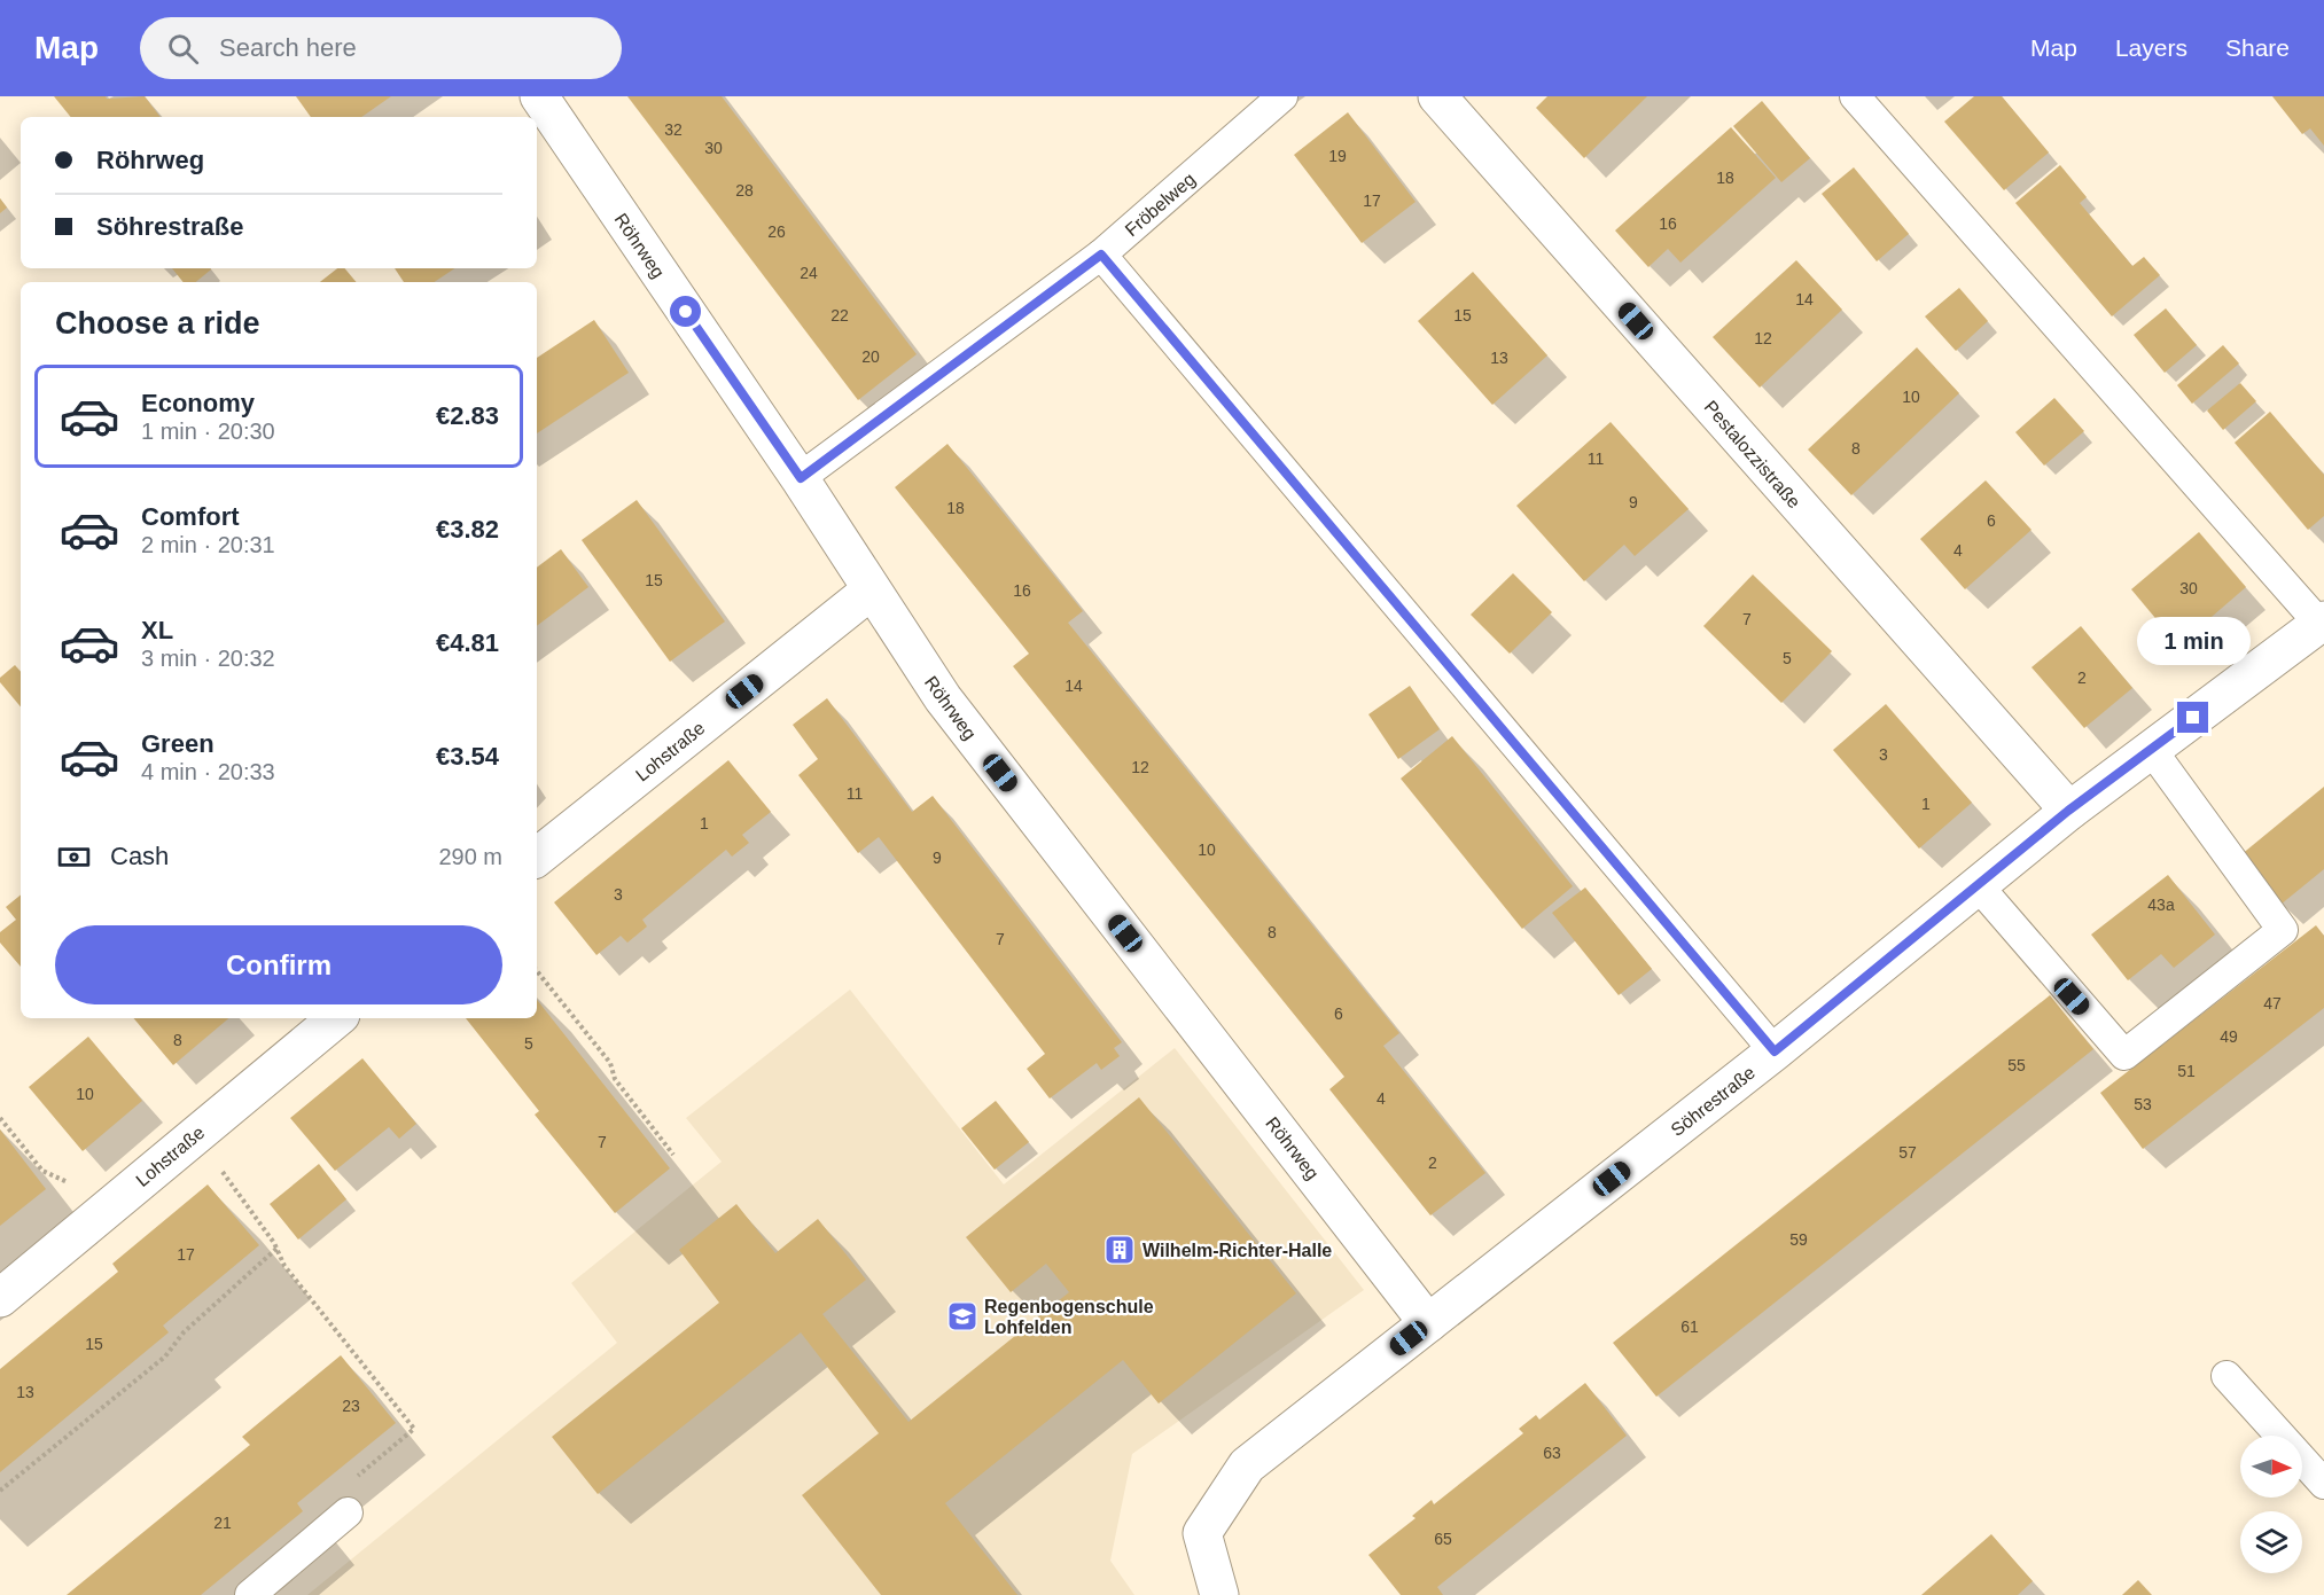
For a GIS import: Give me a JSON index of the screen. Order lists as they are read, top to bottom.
{
  "streets": {
    "street": [
      "Röhrweg",
      "Pestalozzistraße",
      "Lohstraße",
      "Söhrestraße"
    ],
    "lane": ["Fröbelweg"]
  },
  "crossings": [
    ["Fröbelweg", "Röhrweg"],
    ["Röhrweg", "Lohstraße"],
    ["Röhrweg", "Söhrestraße"],
    ["Pestalozzistraße", "Söhrestraße"]
  ],
  "places": {
    "building": ["Wilhelm-Richter-Halle"],
    "school or university": ["Regenbogenschule Lohfelden"]
  },
  "house_numbers": [
    "32",
    "30",
    "19",
    "18",
    "28",
    "17",
    "16",
    "26",
    "24",
    "14",
    "22",
    "15",
    "12",
    "20",
    "13",
    "10",
    "8",
    "11",
    "9",
    "18",
    "6",
    "4",
    "15",
    "30",
    "16",
    "7",
    "5",
    "2",
    "14",
    "3",
    "12",
    "11",
    "1",
    "1",
    "10",
    "9",
    "3",
    "43a",
    "8",
    "7",
    "47",
    "6",
    "49",
    "8",
    "5",
    "55",
    "51",
    "10",
    "4",
    "53",
    "7",
    "57",
    "2",
    "59",
    "17",
    "61",
    "15",
    "13",
    "23",
    "63",
    "21",
    "65"
  ],
  "north": "right",
  "page": {
    "header": "Map",
    "search": "Search here",
    "nav": ["Map", "Layers", "Share"],
    "banner": ["Röhrweg", "Söhrestraße"],
    "heading": "Choose a ride",
    "list": [
      {
        "name": "Economy",
        "note": "1 min · 20:30",
        "value": "€2.83"
      },
      {
        "name": "Comfort",
        "note": "2 min · 20:31",
        "value": "€3.82"
      },
      {
        "name": "XL",
        "note": "3 min · 20:32",
        "value": "€4.81"
      },
      {
        "name": "Green",
        "note": "4 min · 20:33",
        "value": "€3.54"
      }
    ],
    "bubble": "1 min",
    "pay": ["Cash", "290 m"],
    "buttons": "Confirm"
  }
}
